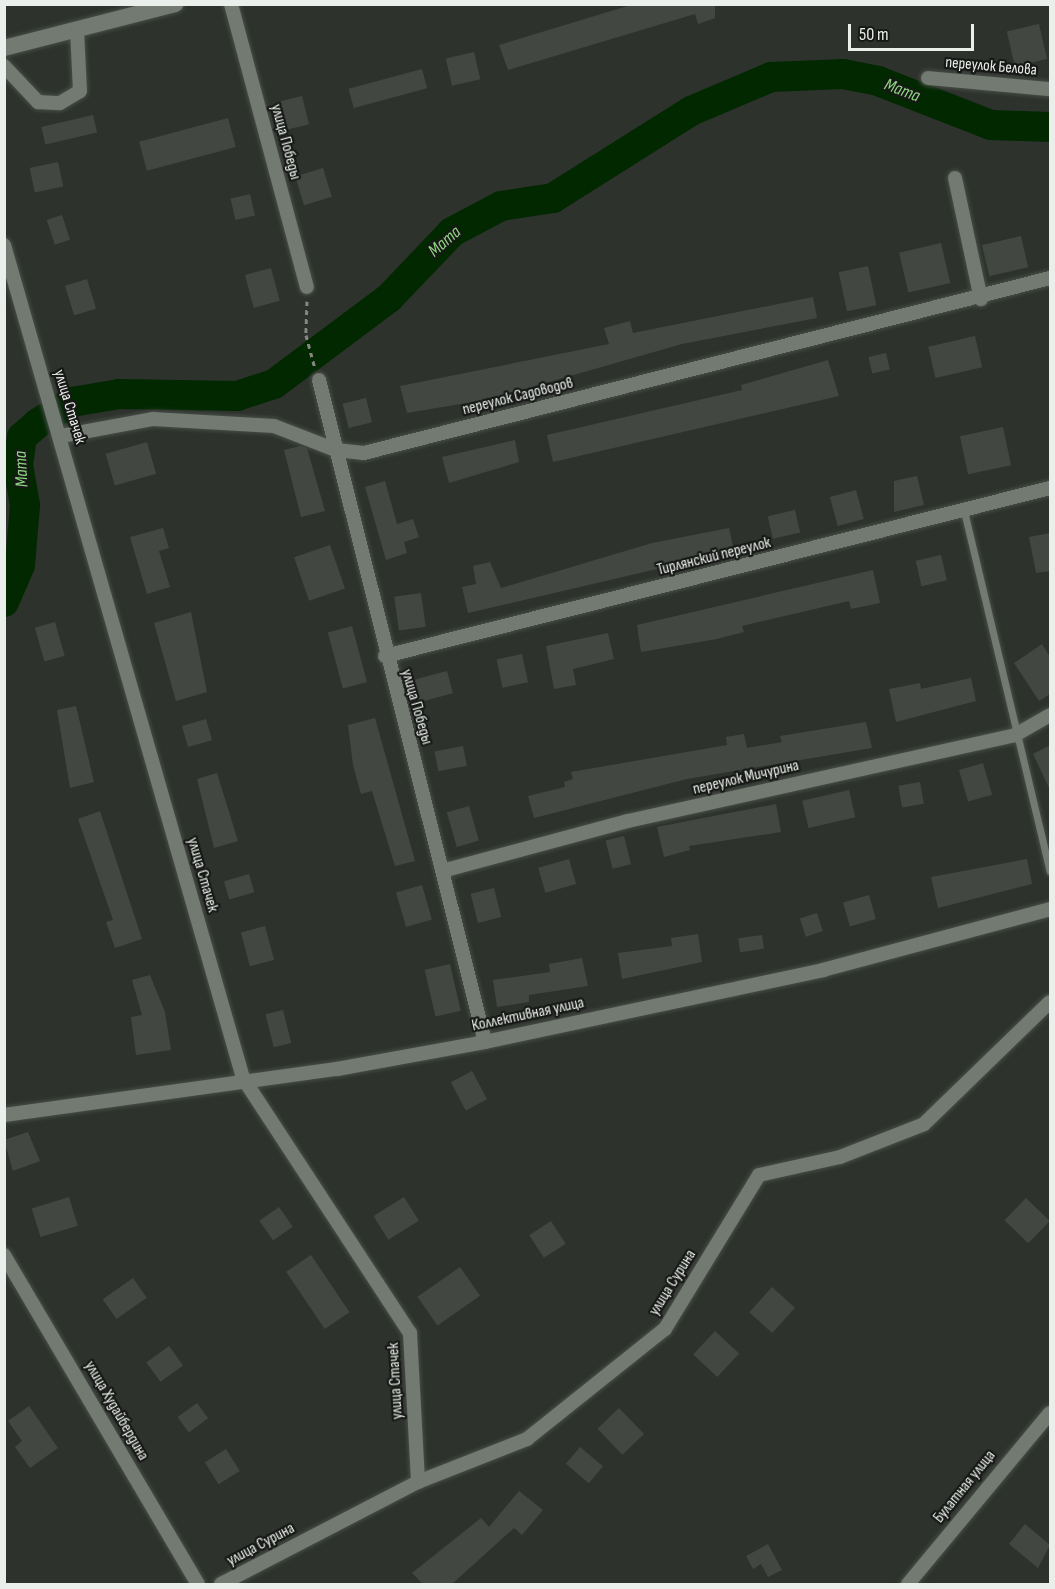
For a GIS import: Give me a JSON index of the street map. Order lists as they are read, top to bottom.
{
  "streets": {
    "street": [
      "переулок Белова",
      "улица Победы",
      "переулок Садоводов",
      "улица Стачек",
      "Тирлянский переулок",
      "переулок Мичурина",
      "Коллективная улица",
      "улица Сурина",
      "улица Худайбердина",
      "Булатная улица"
    ]
  },
  "crossings": [
    ["улица Победы", "переулок Садоводов"],
    ["улица Победы", "Тирлянский переулок"],
    ["улица Победы", "переулок Мичурина"],
    ["улица Победы", "Коллективная улица"],
    ["переулок Садоводов", "улица Стачек"],
    ["улица Стачек", "Коллективная улица"],
    ["улица Стачек", "улица Сурина"]
  ],
  "water": ["Мата"],
  "scale_bar": "50 m"
}
